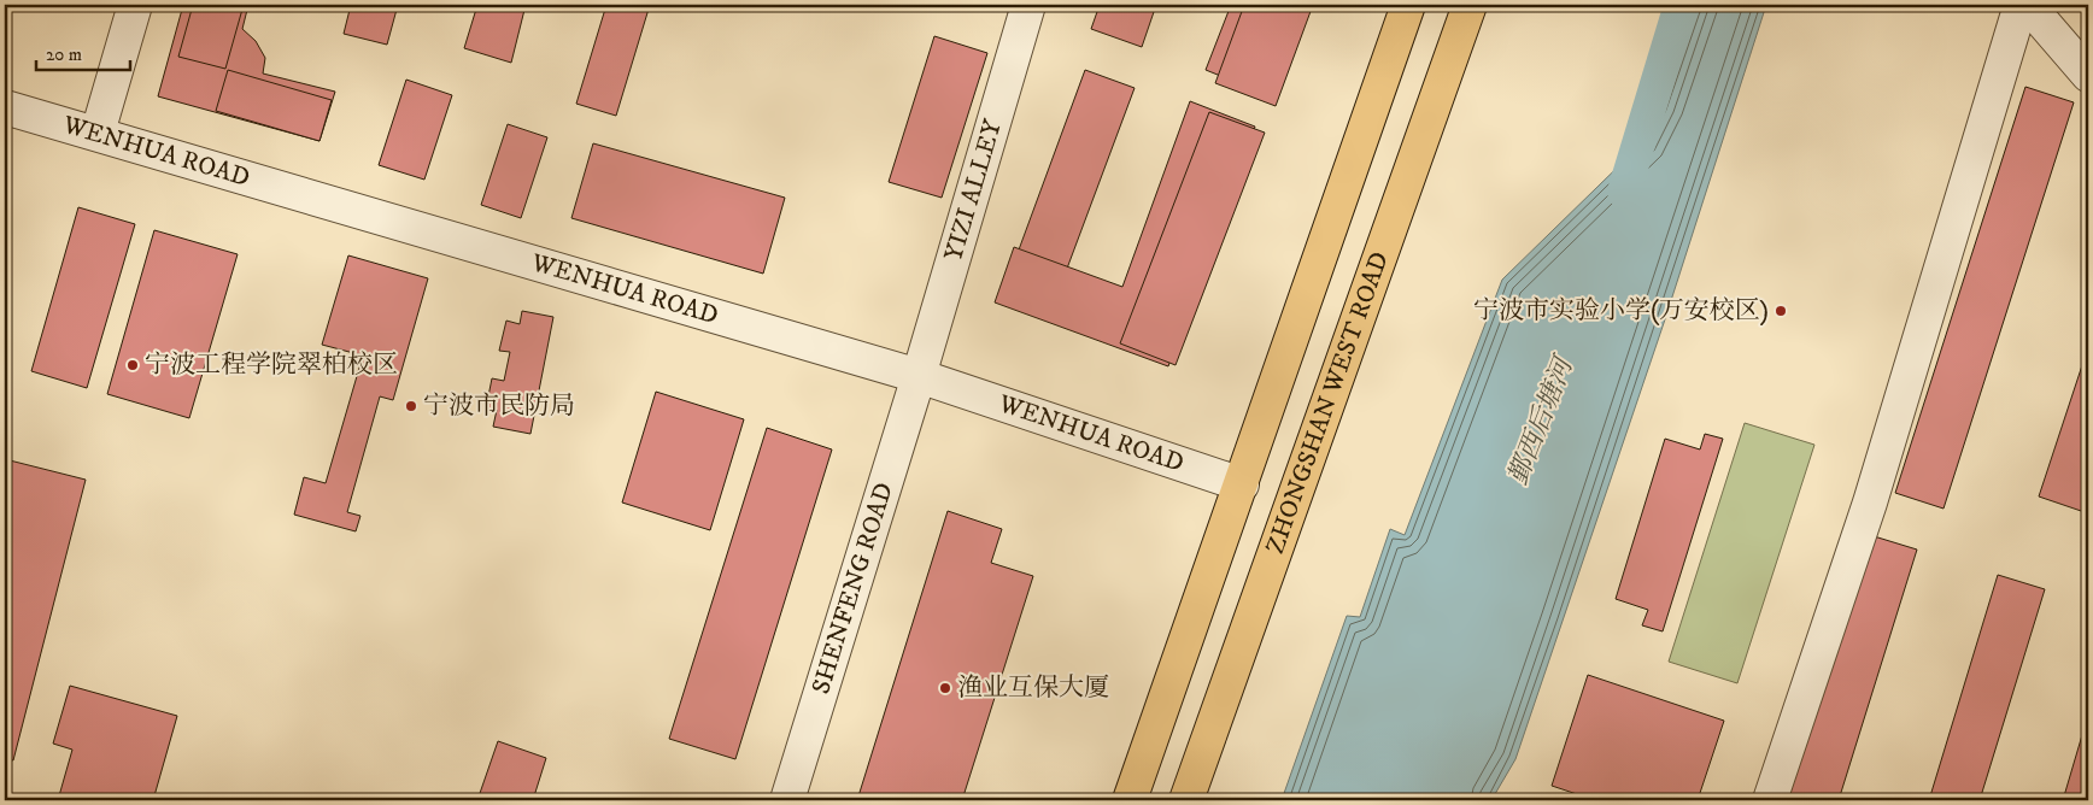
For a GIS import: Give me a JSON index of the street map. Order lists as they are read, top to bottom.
{
  "streets": {
    "main road": ["ZHONGSHAN WEST ROAD"],
    "street": ["WENHUA ROAD", "YIZI ALLEY", "SHENFENG ROAD"]
  },
  "crossings": [
    ["WENHUA ROAD", "YIZI ALLEY"],
    ["WENHUA ROAD", "ZHONGSHAN WEST ROAD"],
    ["WENHUA ROAD", "SHENFENG ROAD"],
    ["YIZI ALLEY", "SHENFENG ROAD"]
  ],
  "water": ["鄞西后塘河"],
  "places": [
    "宁波市实验小学(万安校区)",
    "宁波工程学院翠柏校区",
    "宁波市民防局",
    "渔业互保大厦"
  ],
  "scale_bar": "20 m"
}
